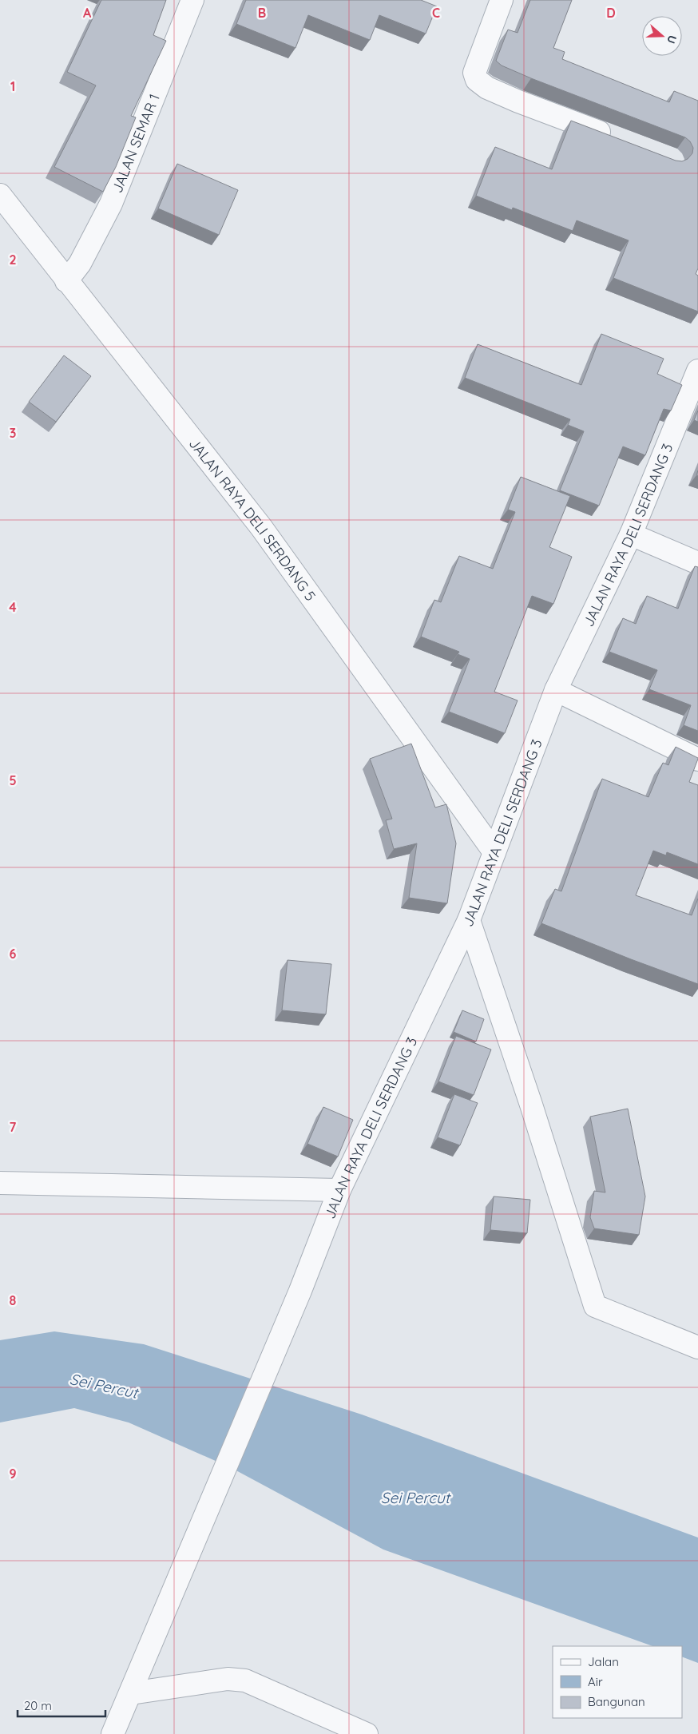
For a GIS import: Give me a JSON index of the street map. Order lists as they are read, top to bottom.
{
  "streets": {
    "street": ["JALAN SEMAR 1", "JALAN RAYA DELI SERDANG 5", "JALAN RAYA DELI SERDANG 3"]
  },
  "crossings": [
    ["JALAN SEMAR 1", "JALAN RAYA DELI SERDANG 5"],
    ["JALAN RAYA DELI SERDANG 5", "JALAN RAYA DELI SERDANG 3"]
  ],
  "water": ["Sei Percut"],
  "legend": ["Jalan", "Air", "Bangunan"],
  "scale_bar": "20 m",
  "north": "right",
  "grid": {
    "columns": [
      "A",
      "B",
      "C",
      "D"
    ],
    "rows": [
      "1",
      "2",
      "3",
      "4",
      "5",
      "6",
      "7",
      "8",
      "9"
    ]
  }
}
